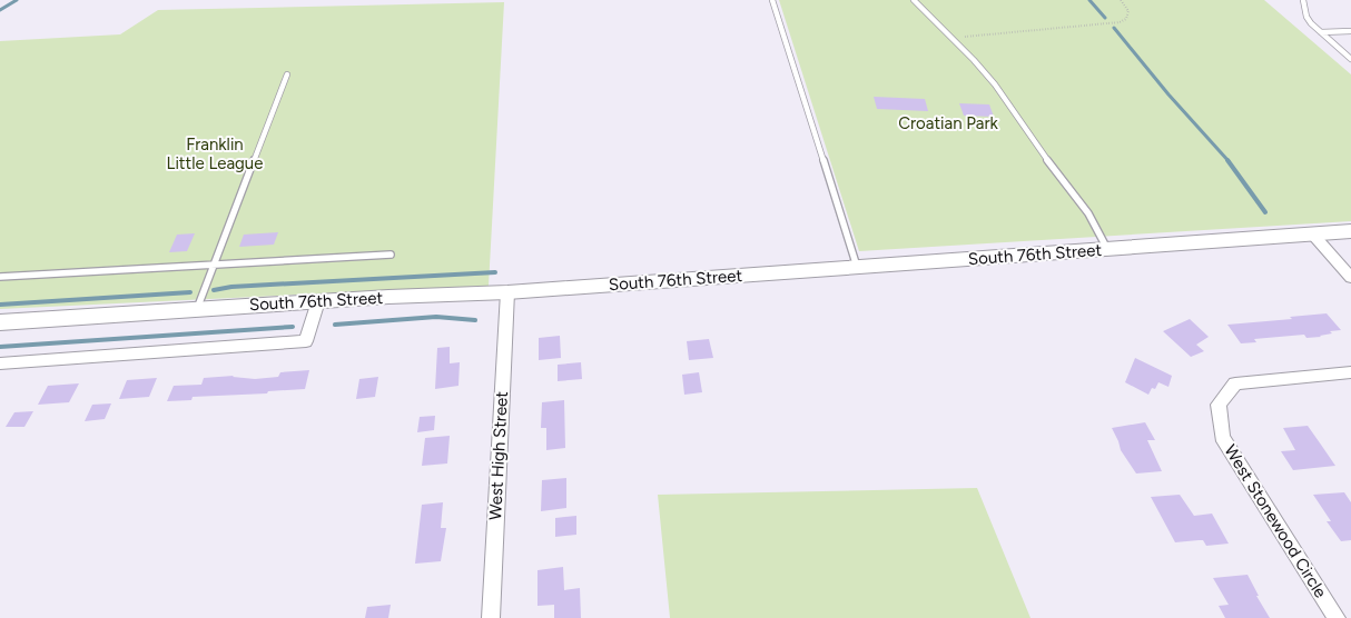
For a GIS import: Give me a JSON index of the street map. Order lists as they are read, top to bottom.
{
  "streets": {
    "main road": ["South 76th Street"],
    "street": ["West High Street", "West Stonewood Circle"]
  },
  "crossings": [
    ["South 76th Street", "West High Street"]
  ],
  "parks": ["Croatian Park", "Franklin Little League"]
}
